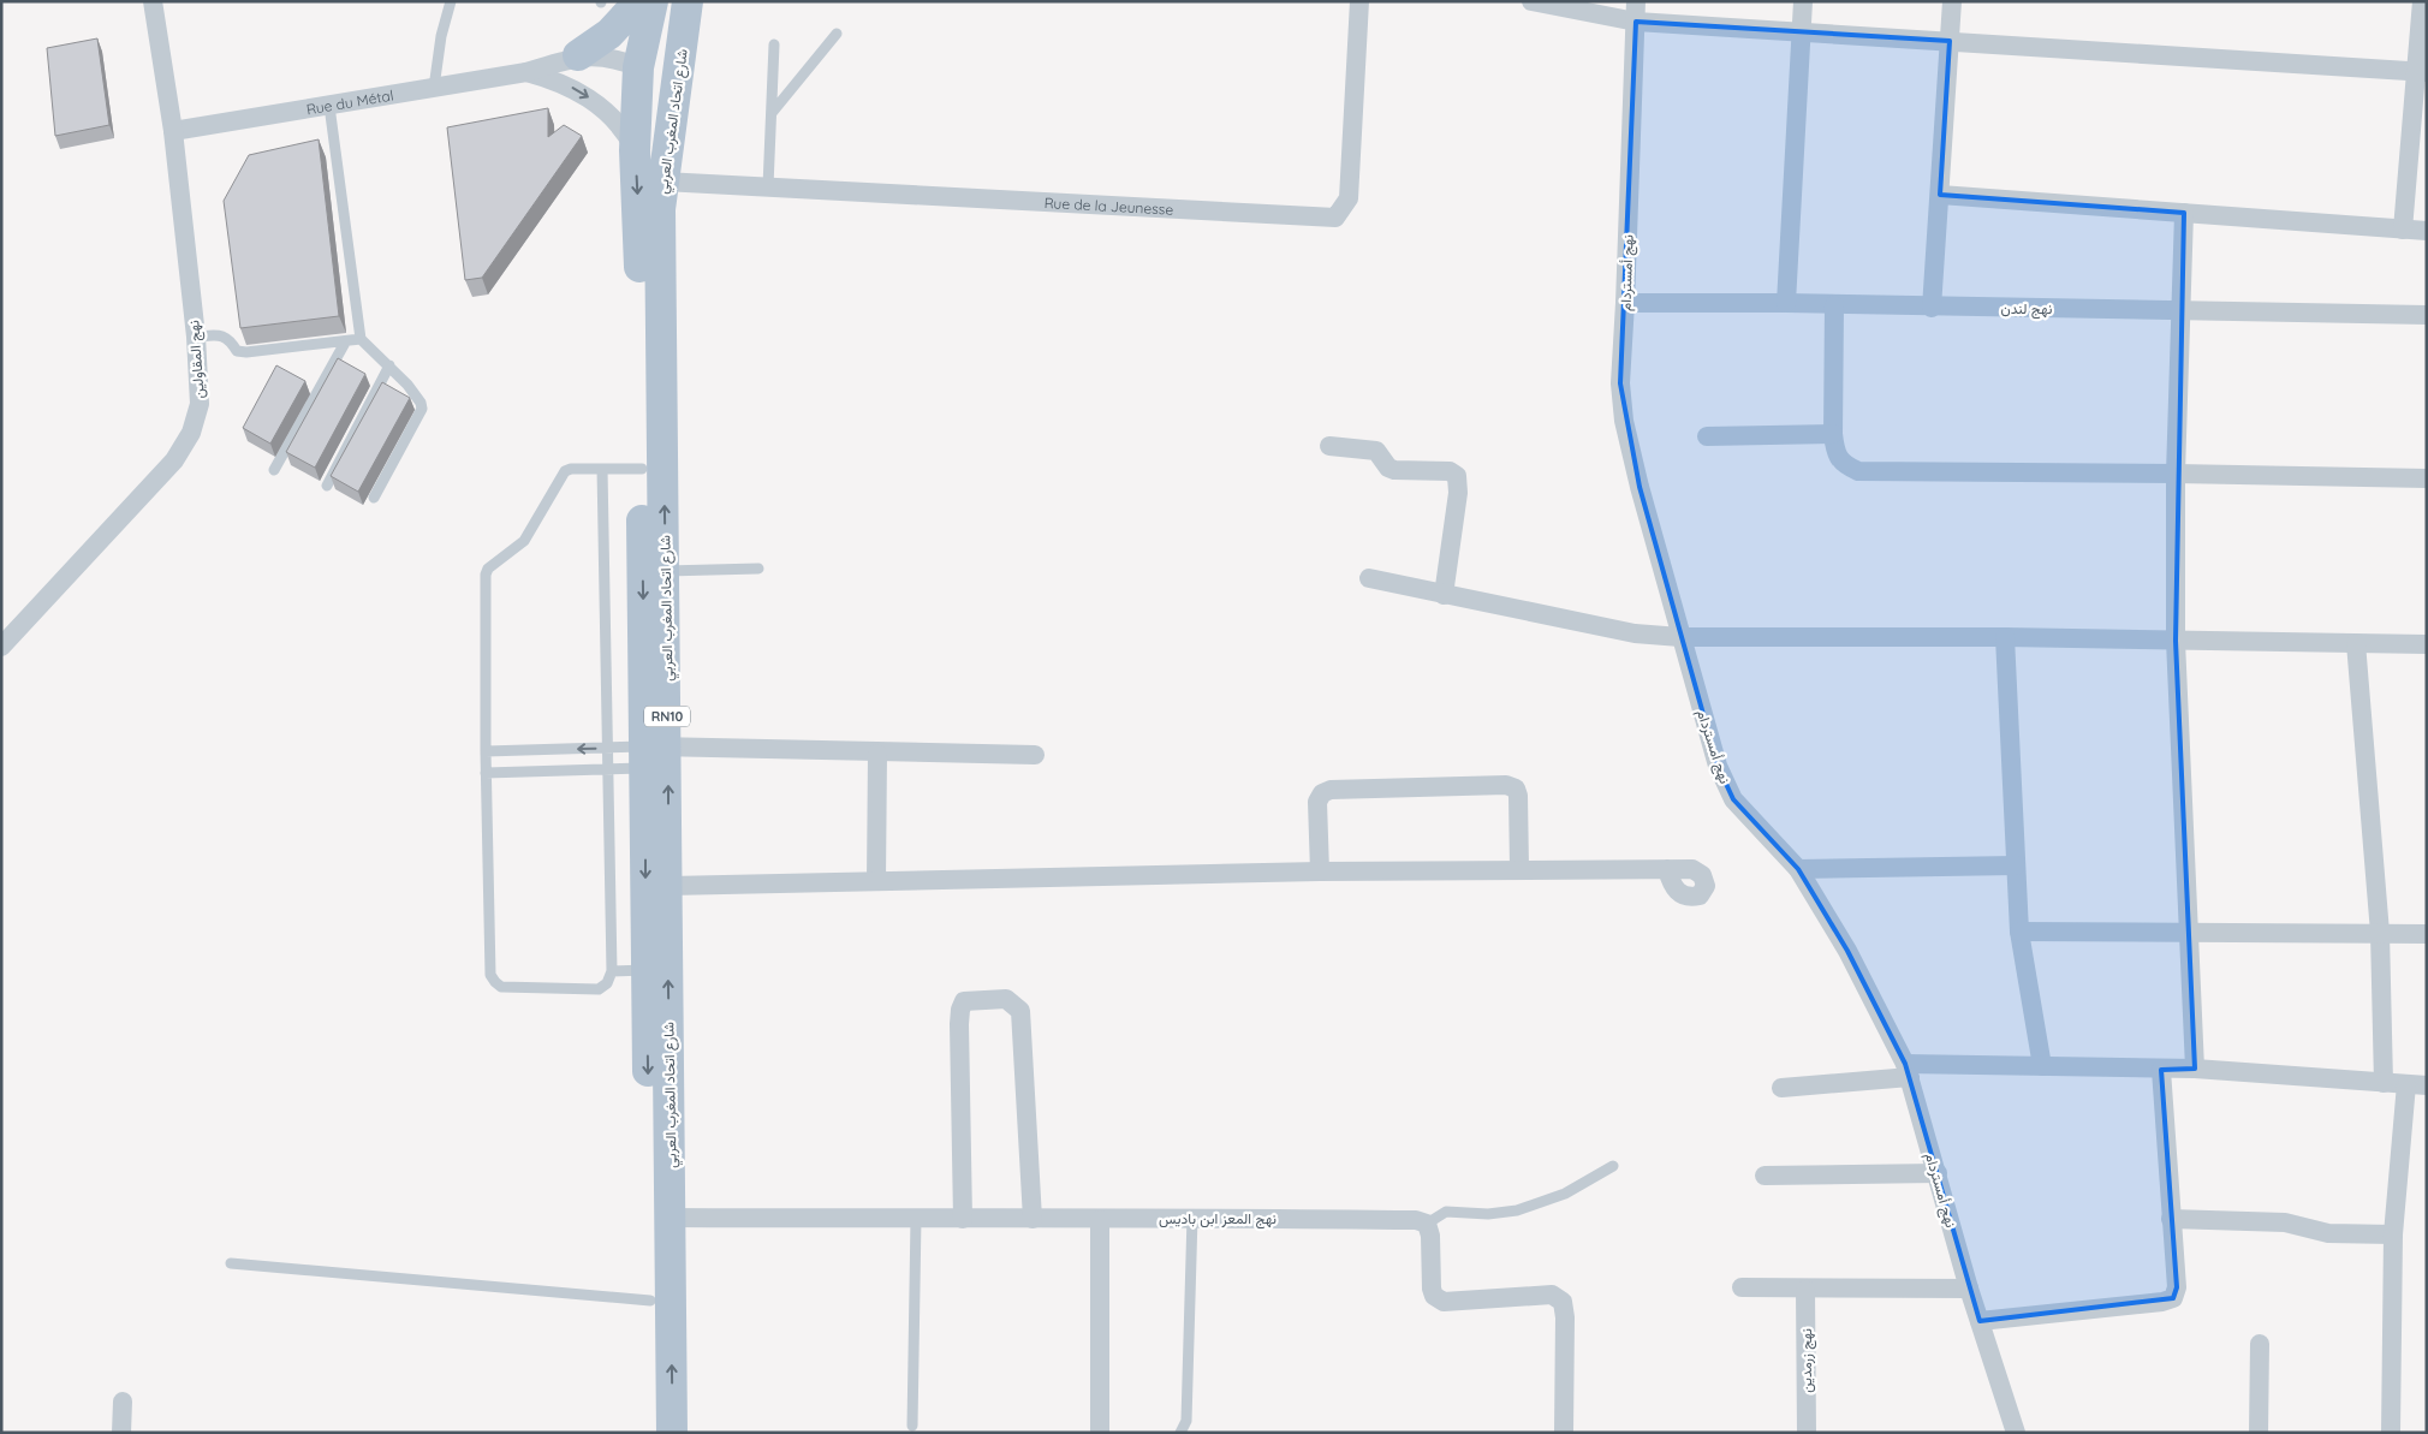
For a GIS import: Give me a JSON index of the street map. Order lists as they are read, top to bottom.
{
  "streets": {
    "main road": ["شارع اتحاد المغرب العربي", "RN10"],
    "street": [
      "Rue du Métal",
      "Rue de la Jeunesse",
      "نهج أمستردام",
      "نهج لندن",
      "نهج المقاولين",
      "نهج المعز ابن باديس",
      "نهج زرمدين"
    ]
  },
  "crossings": [
    ["Rue du Métal", "شارع اتحاد المغرب العربي"],
    ["Rue du Métal", "نهج المقاولين"],
    ["شارع اتحاد المغرب العربي", "Rue de la Jeunesse"],
    ["شارع اتحاد المغرب العربي", "نهج المعز ابن باديس"],
    ["نهج أمستردام", "نهج لندن"]
  ]
}
